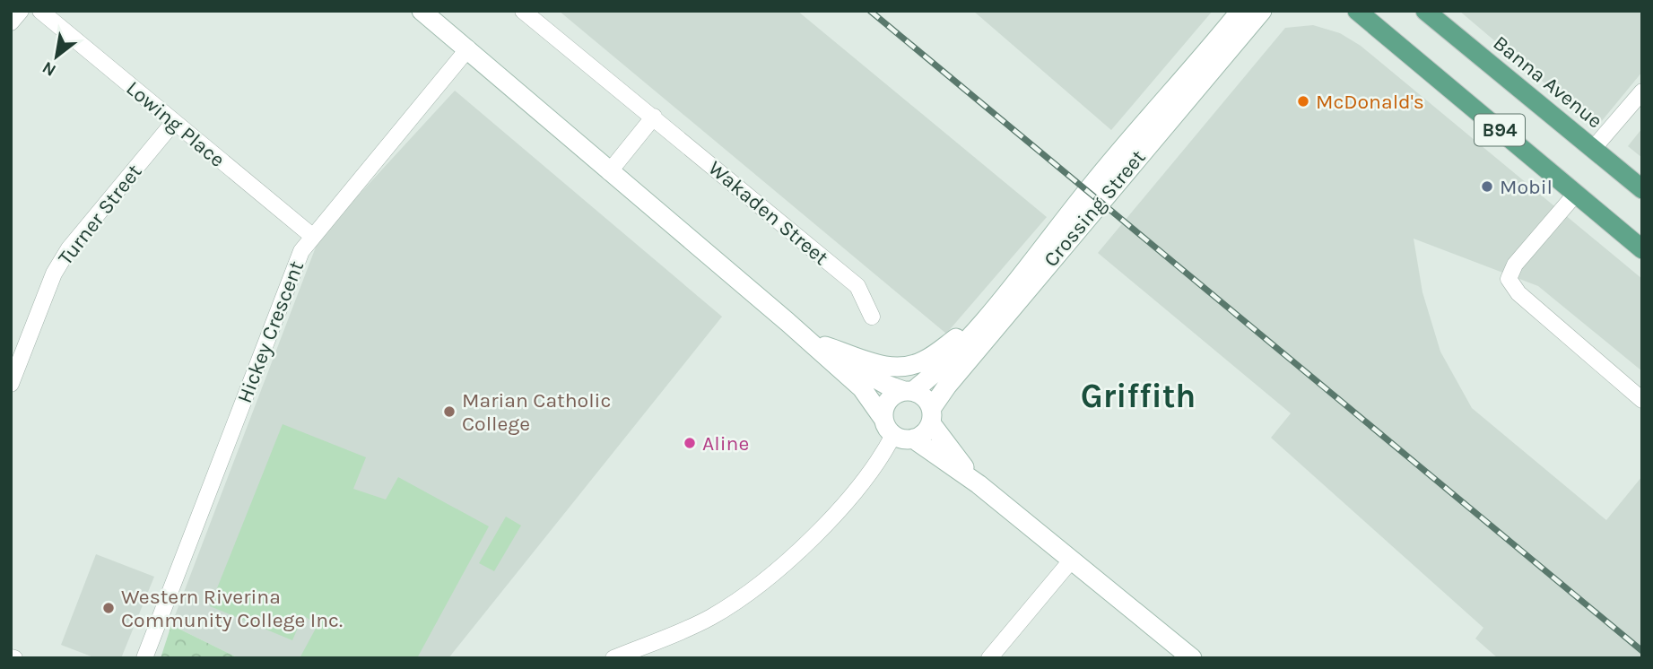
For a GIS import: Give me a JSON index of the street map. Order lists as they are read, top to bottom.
{
  "streets": {
    "main road": ["Banna Avenue", "B94", "Crossing Street"],
    "street": [
      "Lowing Place",
      "Wakaden Street",
      "Turner Street",
      "Hickey Crescent"
    ]
  },
  "crossings": [
    ["Lowing Place", "Turner Street"],
    ["Lowing Place", "Hickey Crescent"]
  ],
  "districts": ["Griffith"],
  "places": [
    "McDonald's",
    "Mobil",
    "Marian Catholic College",
    "Aline",
    "Western Riverina Community College Inc."
  ],
  "north": "bottom left"
}
